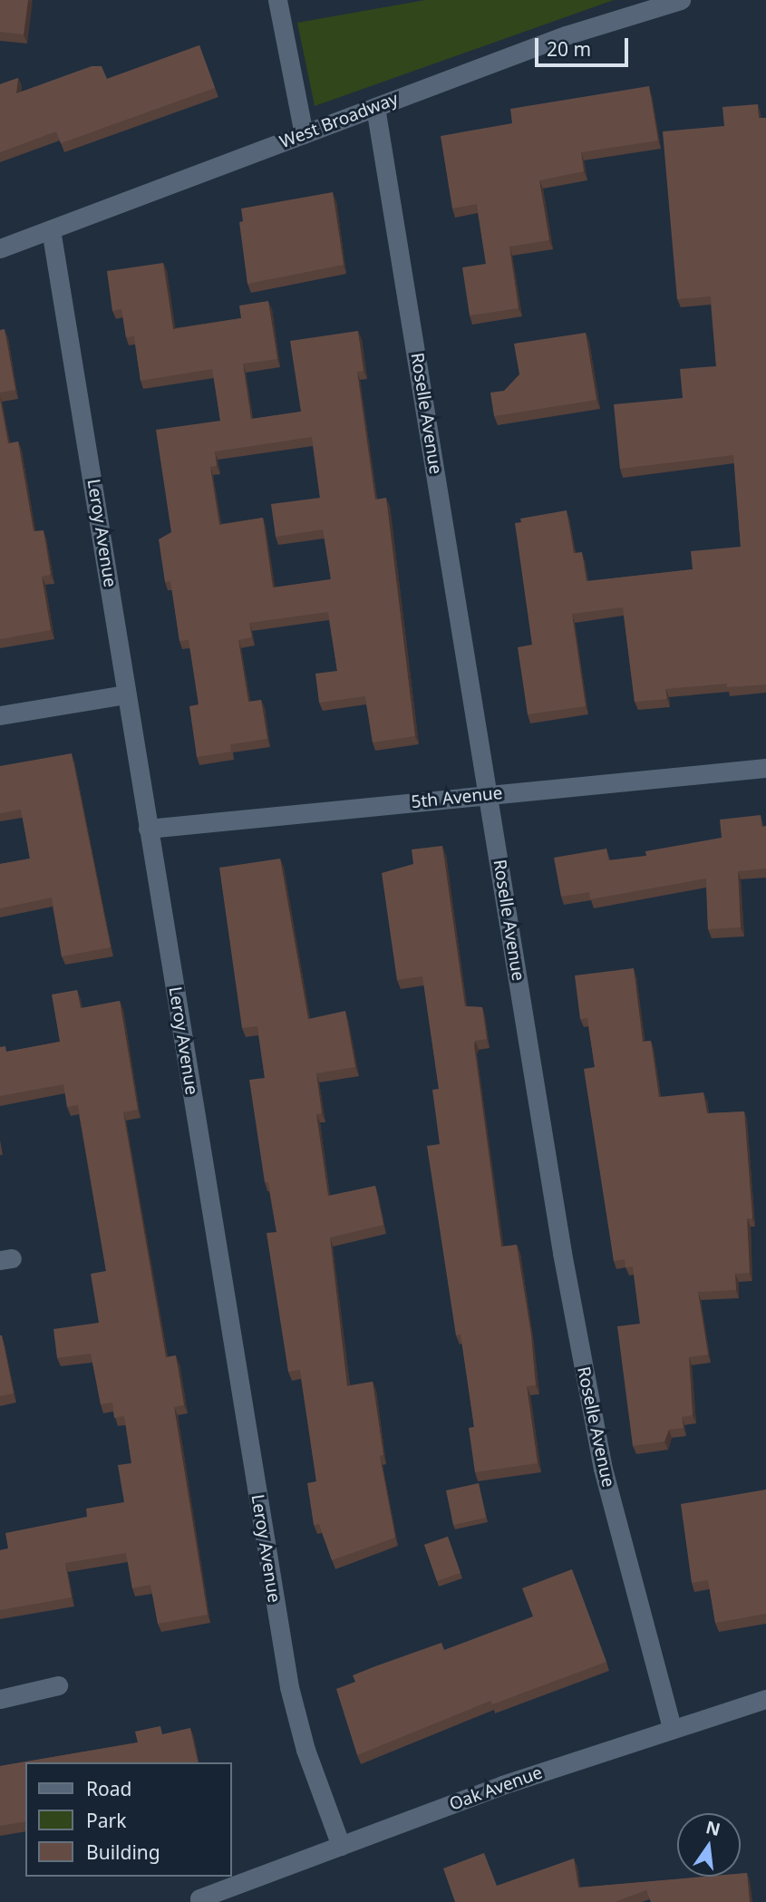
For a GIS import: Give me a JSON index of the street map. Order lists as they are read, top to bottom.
{
  "streets": {
    "street": [
      "West Broadway",
      "Roselle Avenue",
      "Leroy Avenue",
      "5th Avenue",
      "Oak Avenue"
    ]
  },
  "crossings": [
    ["West Broadway", "Roselle Avenue"],
    ["West Broadway", "Leroy Avenue"],
    ["Roselle Avenue", "5th Avenue"],
    ["Roselle Avenue", "Oak Avenue"],
    ["Leroy Avenue", "5th Avenue"],
    ["Leroy Avenue", "Oak Avenue"]
  ],
  "legend": ["Road", "Park", "Building"],
  "scale_bar": "20 m",
  "north": "top"
}
